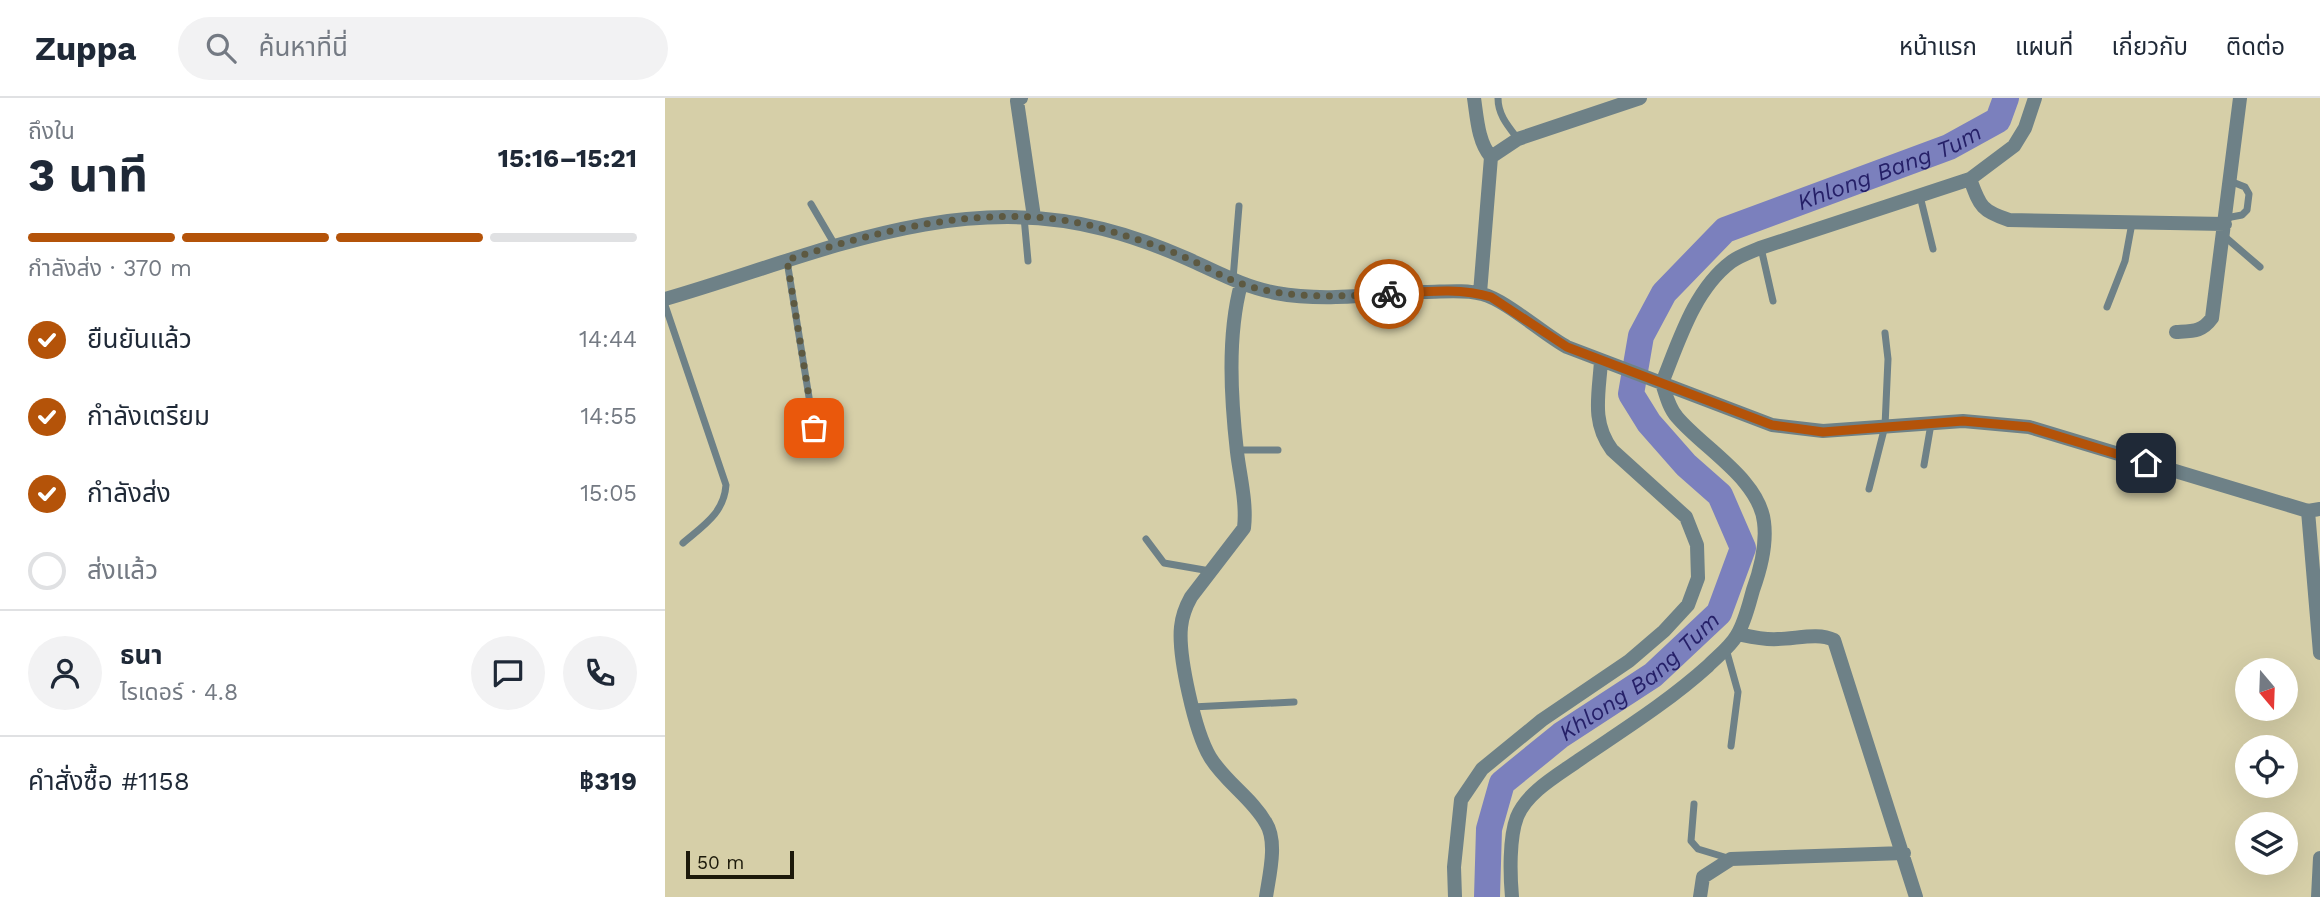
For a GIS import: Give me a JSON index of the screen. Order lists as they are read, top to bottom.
{
  "water": ["Khlong Bang Tum"],
  "scale_bar": "50 m",
  "north": "bottom",
  "page": {
    "header": "Zuppa",
    "search": "ค้นหาที่นี่",
    "nav": [
      "หน้าแรก",
      "แผนที่",
      "เกี่ยวกับ",
      "ติดต่อ"
    ],
    "heading": ["3 นาที", "ถึงใน", "15:16–15:21"],
    "panel": [
      "ธนา",
      "ไรเดอร์ · 4.8",
      "คำสั่งซื้อ #1158",
      "฿319"
    ],
    "bar": "กำลังส่ง · 370 m",
    "list": [
      ["ยืนยันแล้ว", "14:44"],
      ["กำลังเตรียม", "14:55"],
      ["กำลังส่ง", "15:05"],
      "ส่งแล้ว"
    ],
    "scale": "50 m"
  }
}
